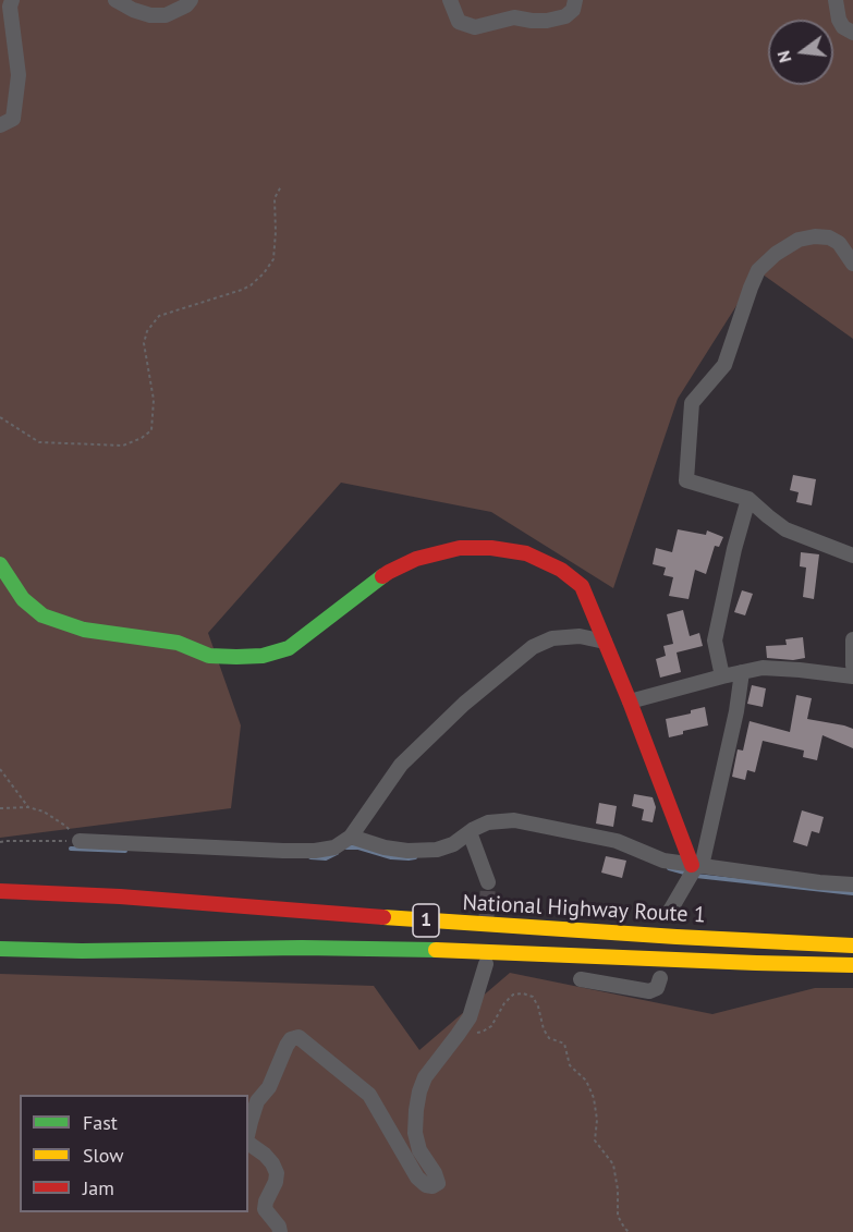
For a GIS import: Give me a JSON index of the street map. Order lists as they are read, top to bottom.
{
  "streets": {
    "main road": ["National Highway Route 1", "1"]
  },
  "legend": ["Fast", "Slow", "Jam"],
  "north": "left"
}
